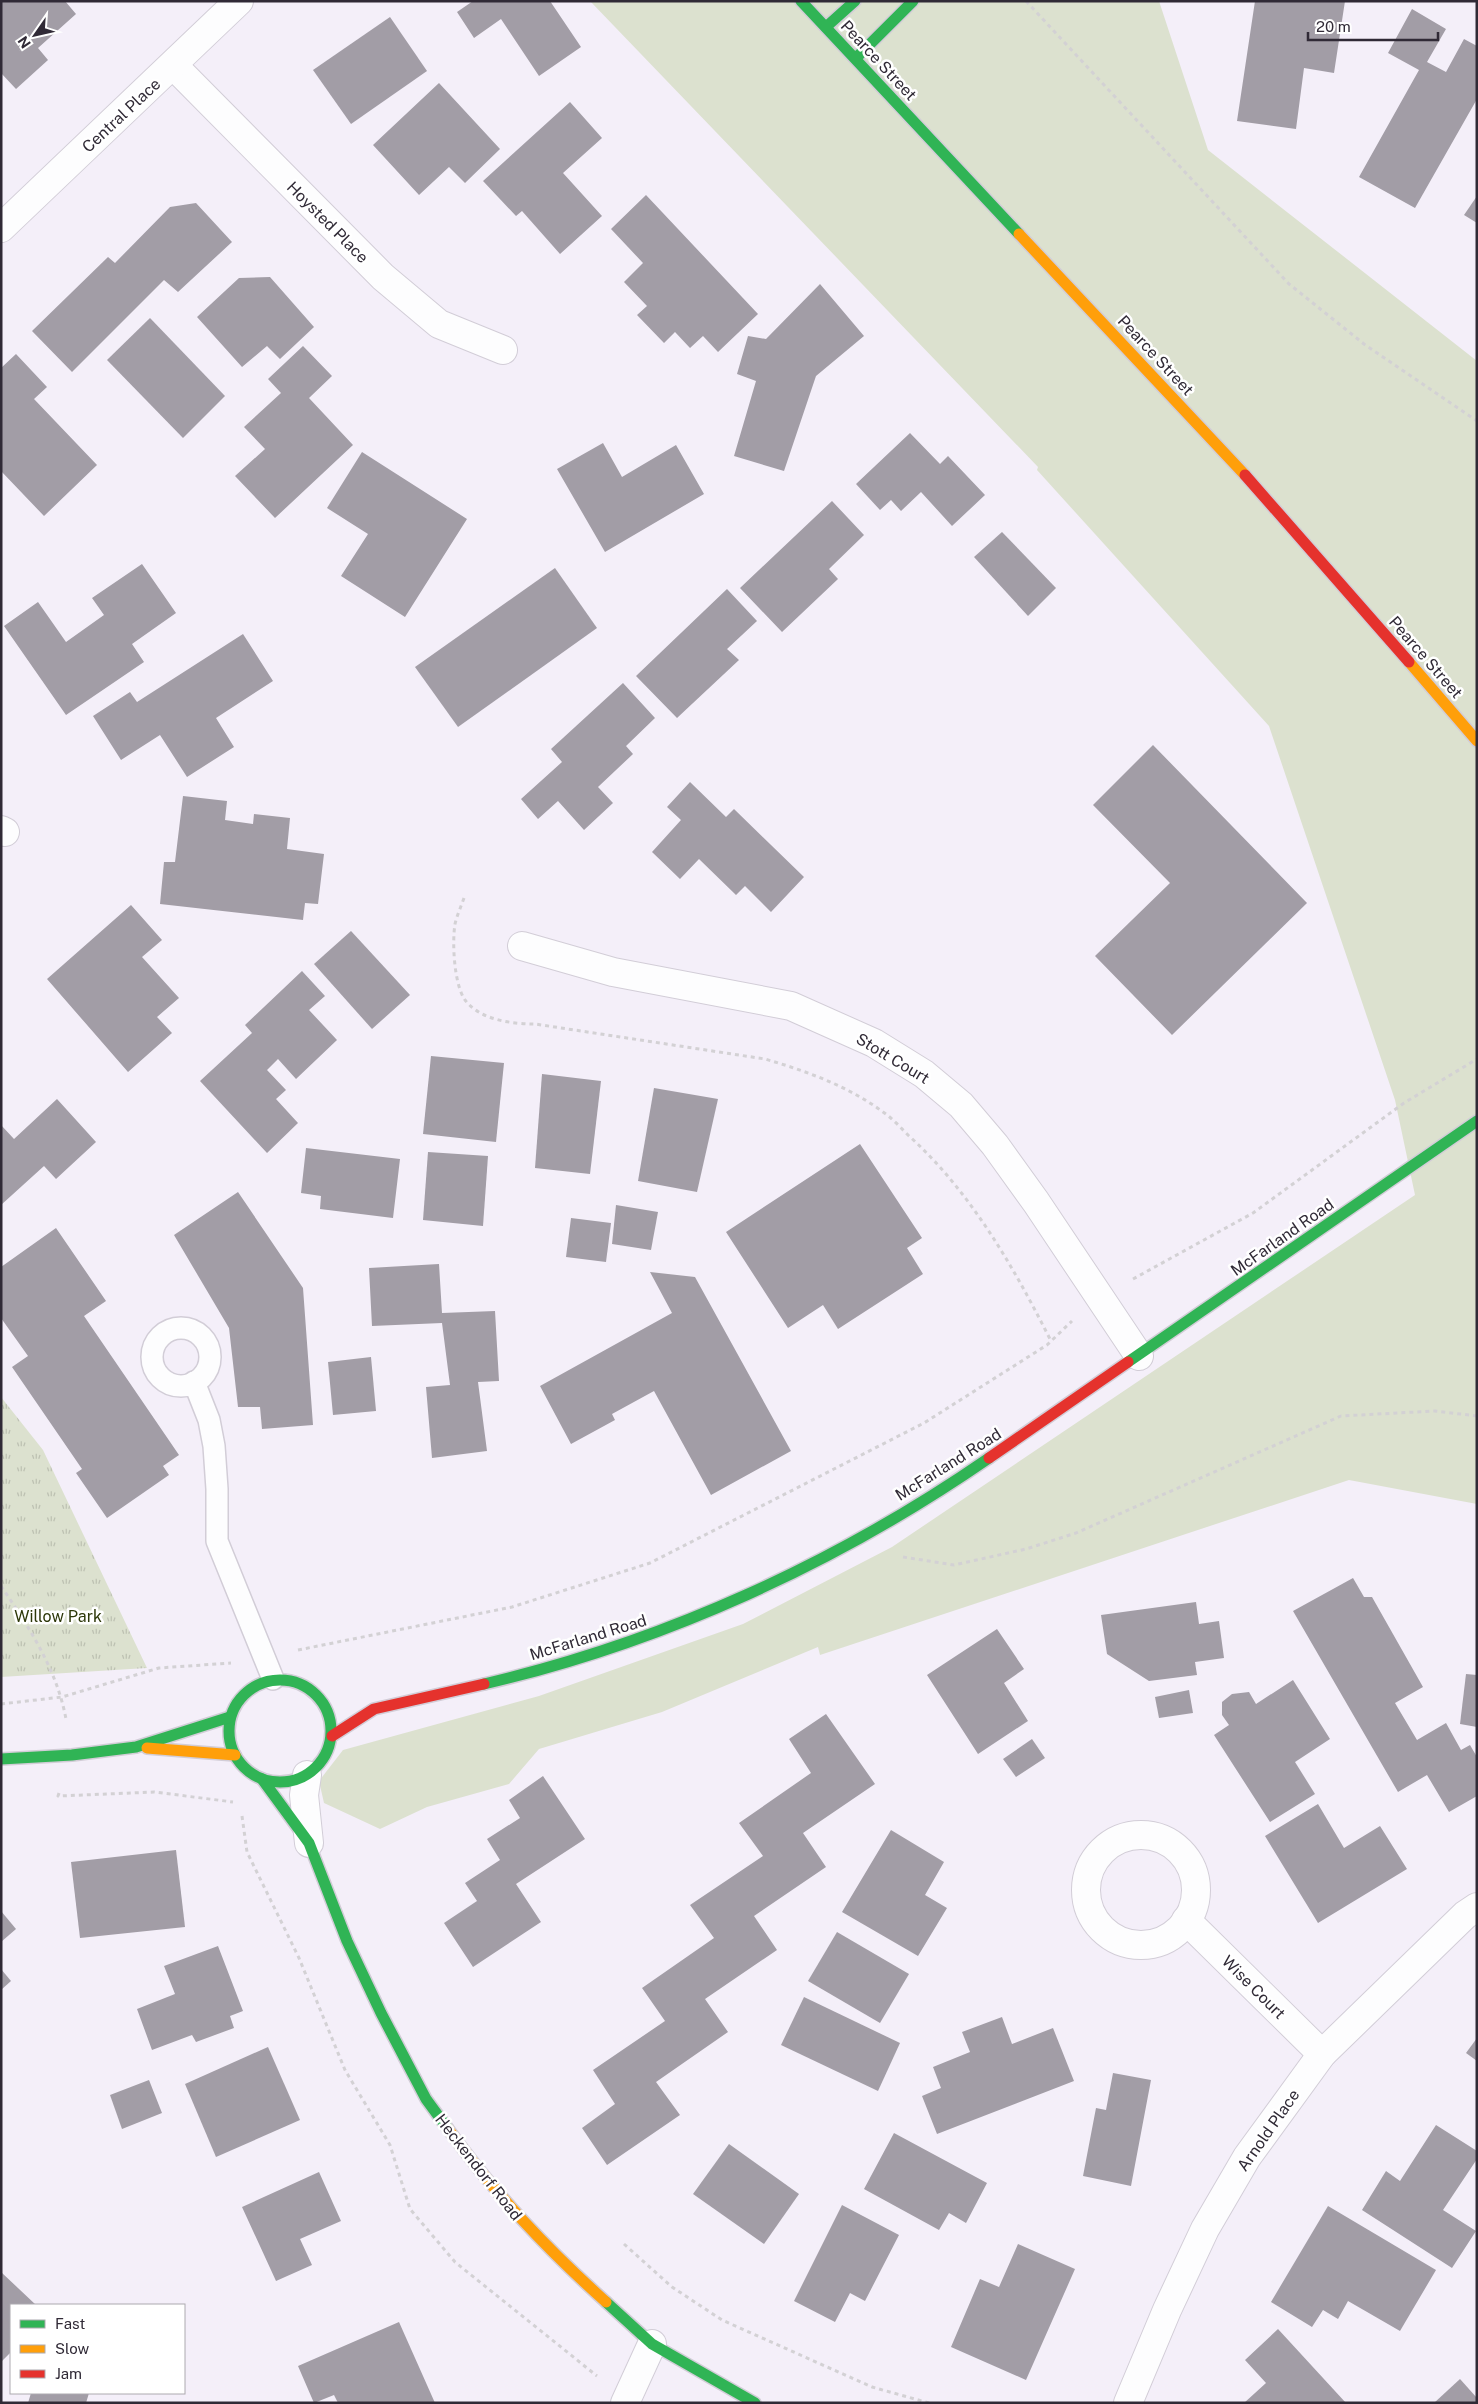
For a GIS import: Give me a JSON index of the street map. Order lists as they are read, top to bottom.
{
  "streets": {
    "street": [
      "Pearce Street",
      "Central Place",
      "Hoysted Place",
      "Stott Court",
      "McFarland Road",
      "Wise Court",
      "Arnold Place",
      "Heckendorf Road"
    ]
  },
  "crossings": [
    ["Central Place", "Hoysted Place"],
    ["Stott Court", "McFarland Road"],
    ["McFarland Road", "Heckendorf Road"],
    ["Wise Court", "Arnold Place"]
  ],
  "parks": ["Willow Park"],
  "legend": ["Fast", "Slow", "Jam"],
  "scale_bar": "20 m",
  "north": "bottom left"
}
